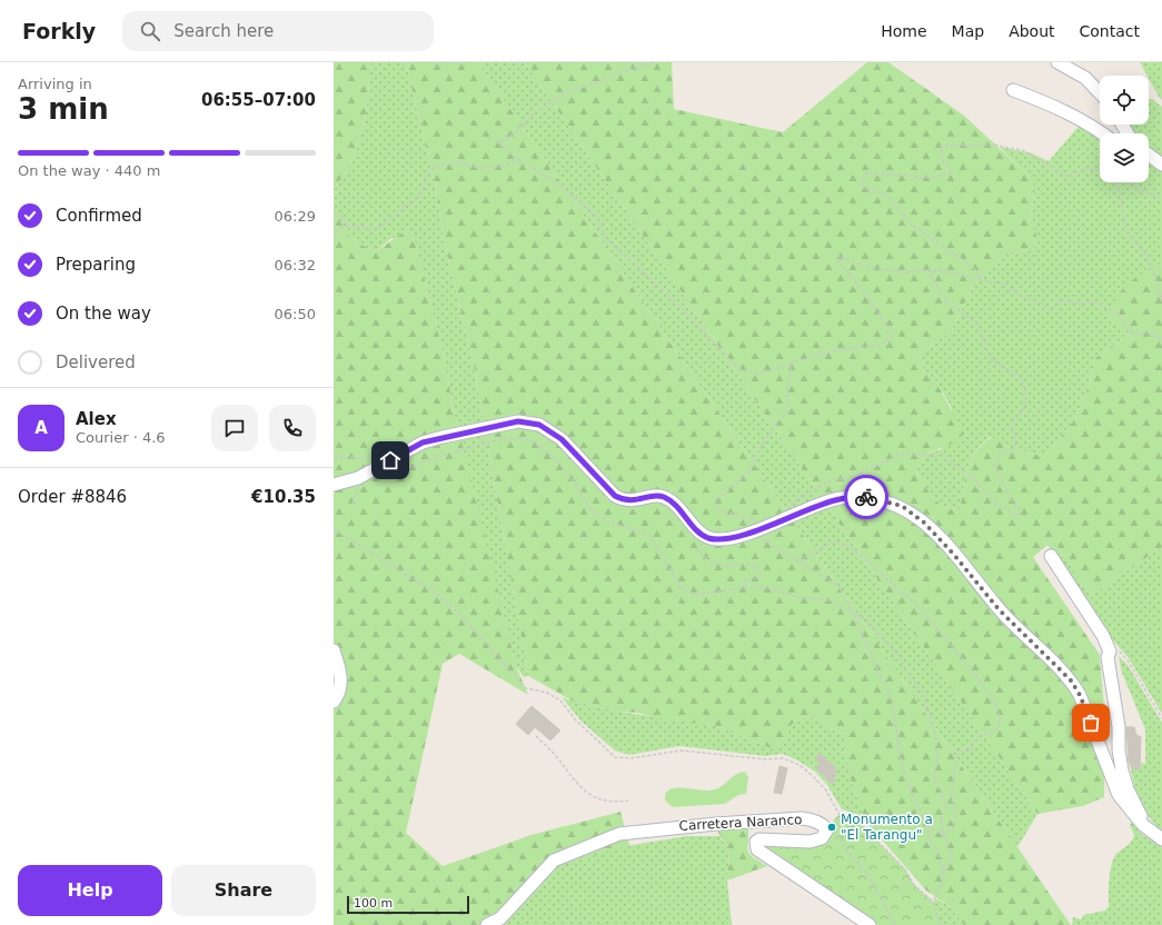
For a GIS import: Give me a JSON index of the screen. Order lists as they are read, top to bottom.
{
  "streets": {
    "street": ["Carretera Naranco"]
  },
  "places": ["Monumento a \"El Tarangu\""],
  "scale_bar": "100 m",
  "page": {
    "header": "Forkly",
    "search": "Search here",
    "nav": [
      "Home",
      "Map",
      "About",
      "Contact"
    ],
    "heading": ["3 min", "Arriving in", "06:55–07:00"],
    "panel": [
      "Alex",
      "Courier · 4.6",
      "Order #8846",
      "€10.35"
    ],
    "bar": "On the way · 440 m",
    "list": [
      ["Confirmed", "06:29"],
      ["Preparing", "06:32"],
      ["On the way", "06:50"],
      "Delivered"
    ],
    "round": "A",
    "buttons": ["Help", "Share"],
    "scale": "100 m"
  }
}
